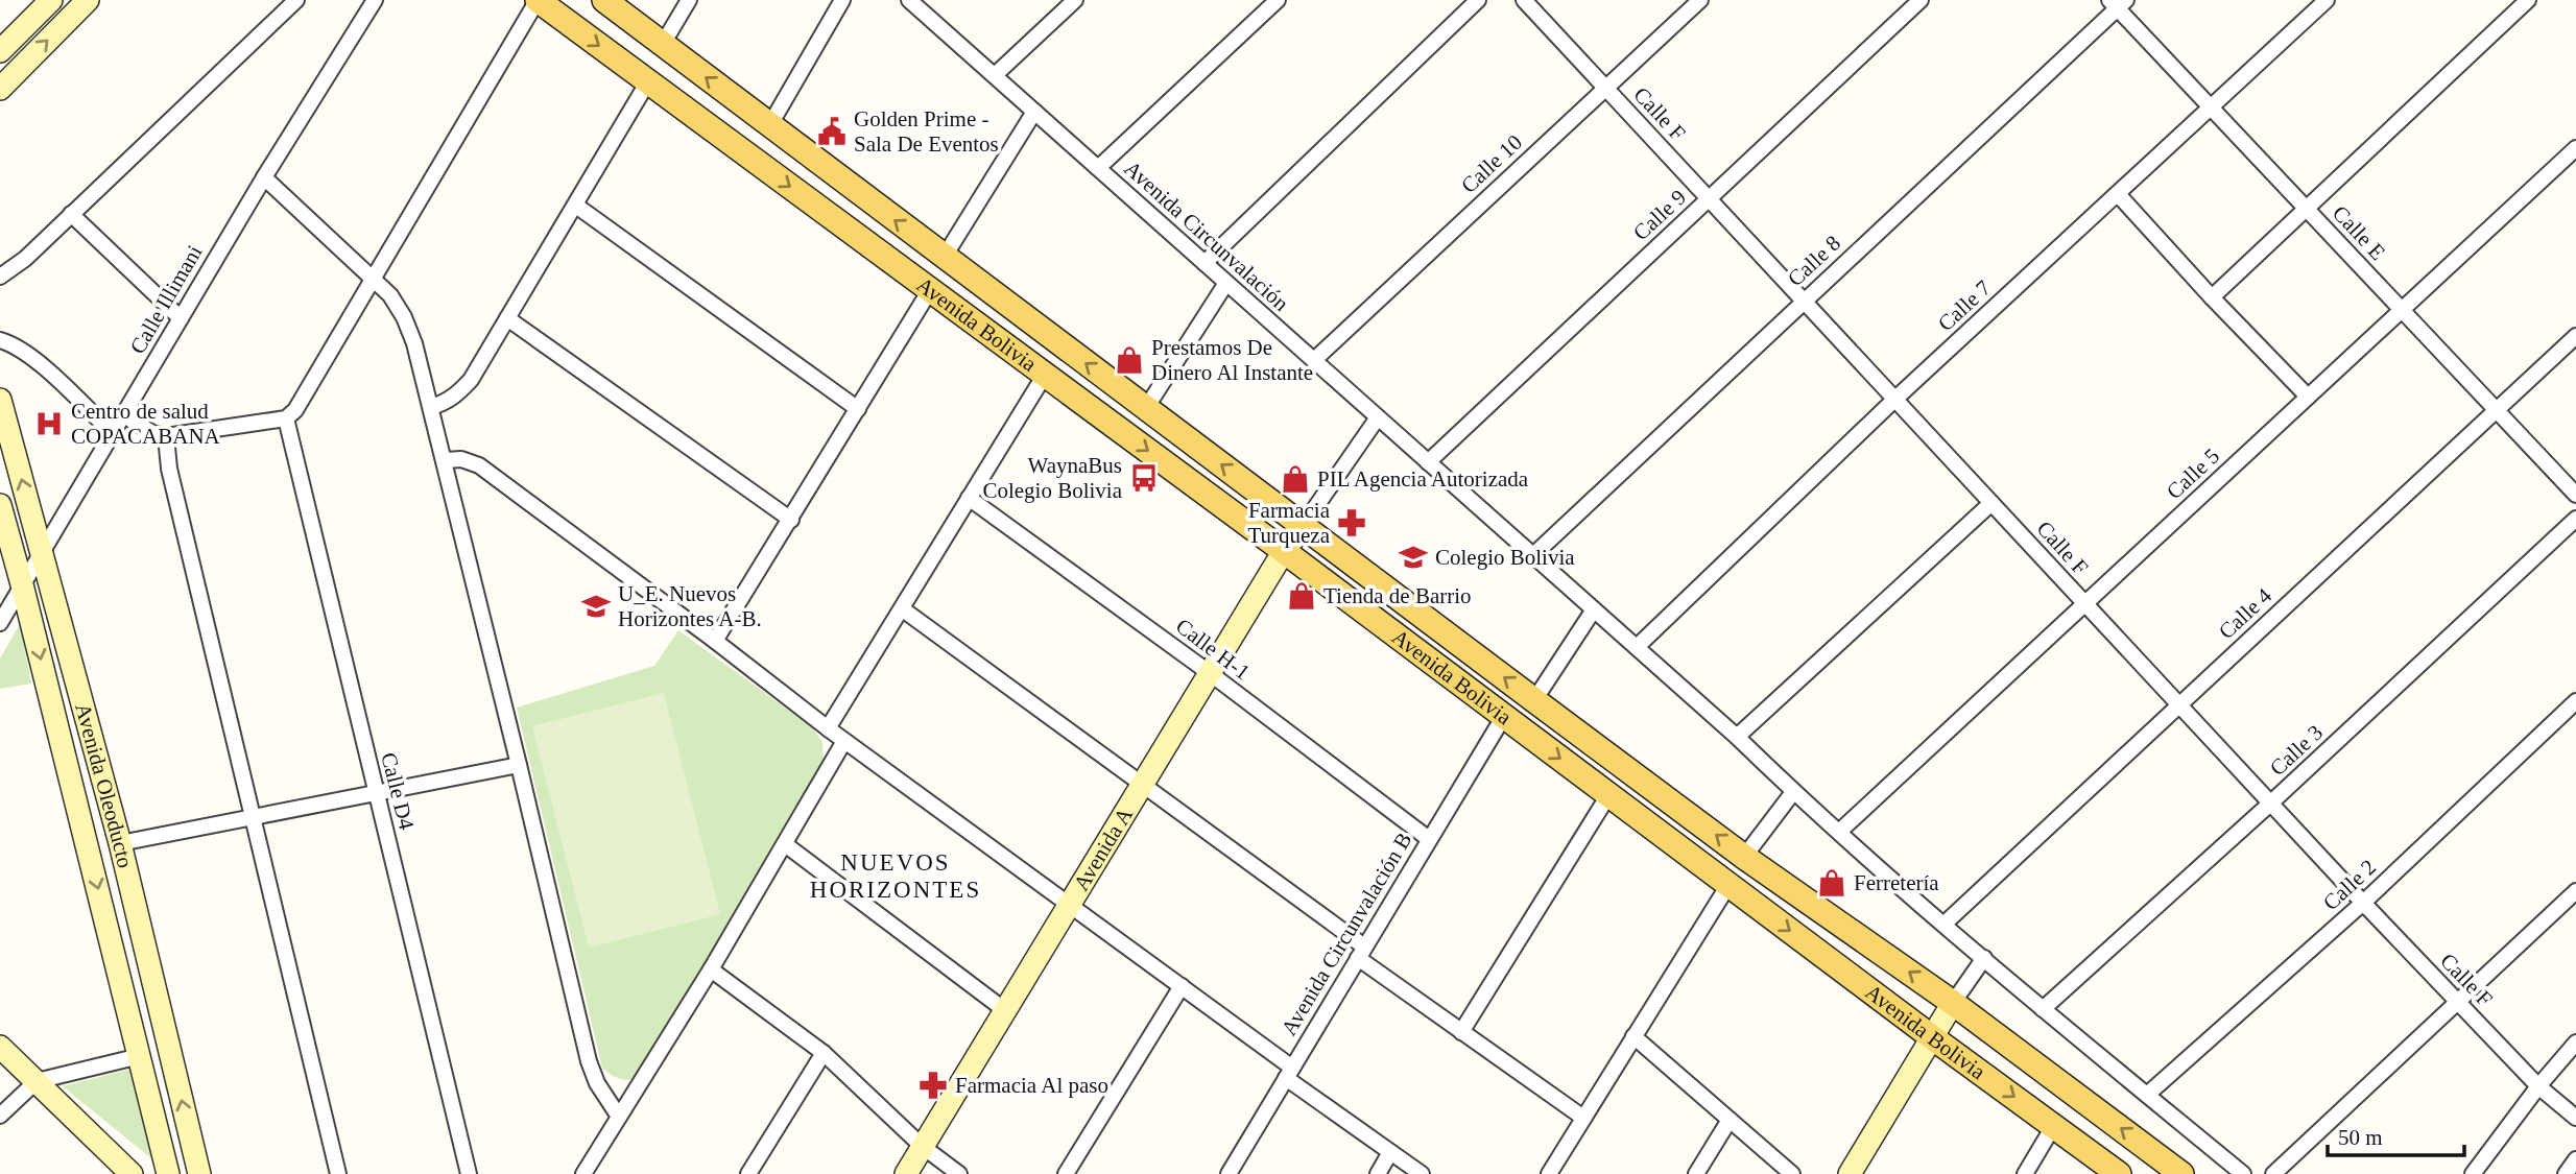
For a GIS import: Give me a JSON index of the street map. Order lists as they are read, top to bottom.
{
  "streets": {
    "main road": ["Avenida Bolivia"],
    "street": [
      "Calle F",
      "Calle 10",
      "Calle 9",
      "Calle E",
      "Avenida Circunvalación",
      "Calle 8",
      "Calle Illimani",
      "Calle 7",
      "Calle 5",
      "Calle 4",
      "Calle H-1",
      "Calle 3",
      "Avenida Oleoducto",
      "Calle D4",
      "Avenida A",
      "Calle 2",
      "Avenida Circunvalación B"
    ]
  },
  "crossings": [
    ["Calle F", "Calle 10"],
    ["Calle F", "Calle 9"],
    ["Calle F", "Calle 8"],
    ["Calle F", "Calle 7"],
    ["Calle F", "Calle 5"],
    ["Calle F", "Calle 4"],
    ["Calle F", "Calle 3"],
    ["Calle F", "Calle 2"],
    ["Calle 10", "Avenida Circunvalación"],
    ["Calle 9", "Avenida Circunvalación"],
    ["Calle E", "Calle 8"],
    ["Calle E", "Calle 7"],
    ["Calle E", "Calle 5"],
    ["Calle E", "Calle 4"],
    ["Avenida Circunvalación", "Calle 8"],
    ["Avenida Circunvalación", "Calle 7"],
    ["Avenida Circunvalación", "Calle 5"],
    ["Avenida Circunvalación", "Calle 4"],
    ["Avenida Circunvalación", "Calle 3"],
    ["Avenida Circunvalación", "Calle 2"],
    ["Calle Illimani", "Avenida Oleoducto"],
    ["Avenida Bolivia", "Avenida A"],
    ["Avenida Bolivia", "Avenida Circunvalación B"],
    ["Calle H-1", "Avenida A"],
    ["Calle H-1", "Avenida Circunvalación B"]
  ],
  "districts": ["NUEVOS HORIZONTES"],
  "places": {
    "public building": ["Golden Prime - Sala De Eventos"],
    "shop": [
      "Prestamos De Dinero Al Instante",
      "PIL Agencia Autorizada",
      "Tienda de Barrio",
      "Ferretería"
    ],
    "hospital": ["Centro de salud COPACABANA"],
    "bus stop": ["WaynaBus Colegio Bolivia"],
    "pharmacy": ["Farmacia Turqueza", "Farmacia Al paso"],
    "school or university": ["Colegio Bolivia", "U_E. Nuevos Horizontes A-B."]
  },
  "scale_bar": "50 m"
}
